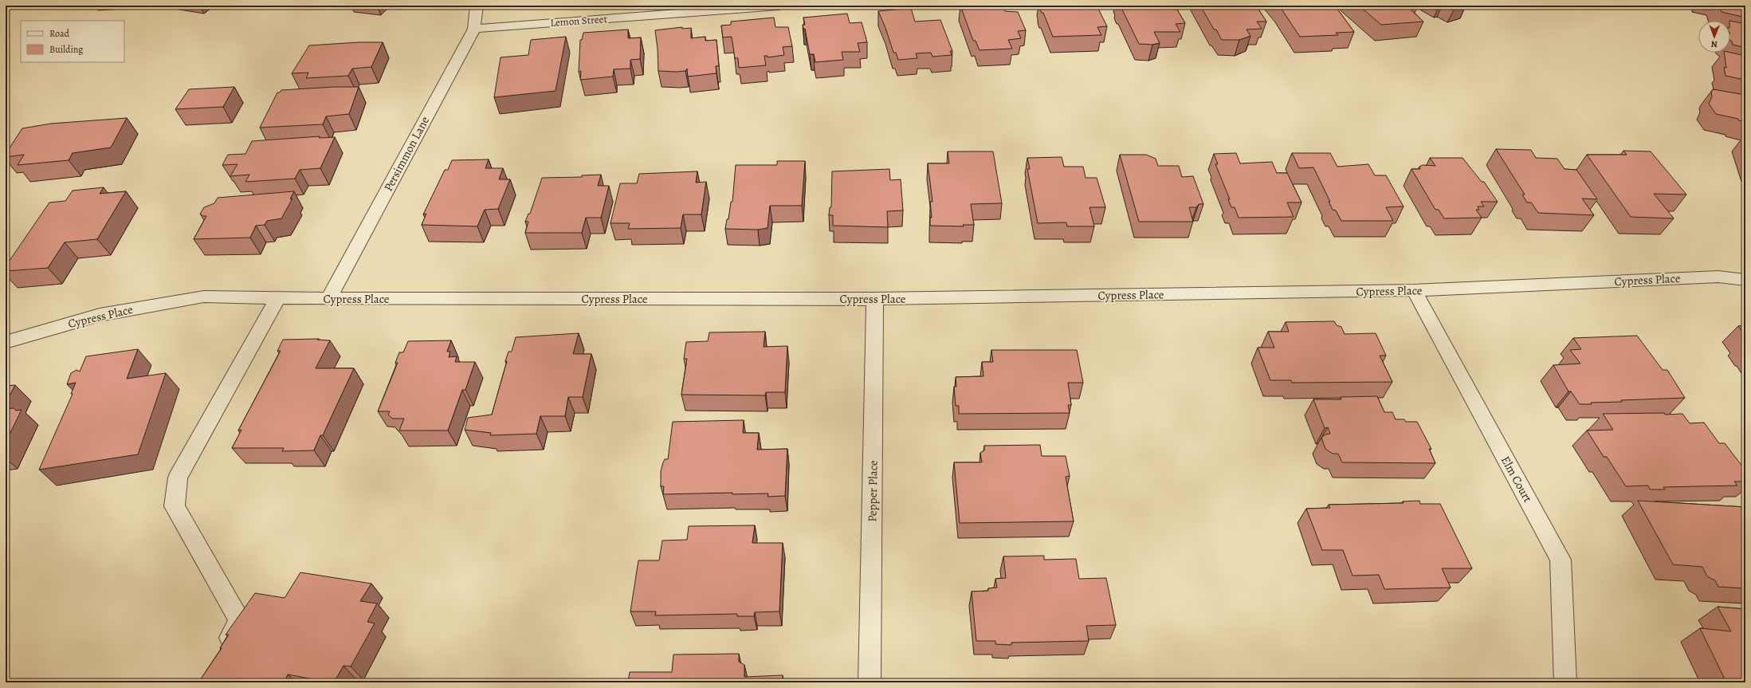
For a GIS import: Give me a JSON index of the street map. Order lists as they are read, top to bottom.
{
  "streets": {
    "street": [
      "Lemon Street",
      "Persimmon Lane",
      "Cypress Place",
      "Elm Court",
      "Pepper Place"
    ]
  },
  "crossings": [
    ["Lemon Street", "Persimmon Lane"],
    ["Persimmon Lane", "Cypress Place"],
    ["Cypress Place", "Elm Court"],
    ["Cypress Place", "Pepper Place"]
  ],
  "legend": ["Road", "Building"],
  "north": "bottom"
}
